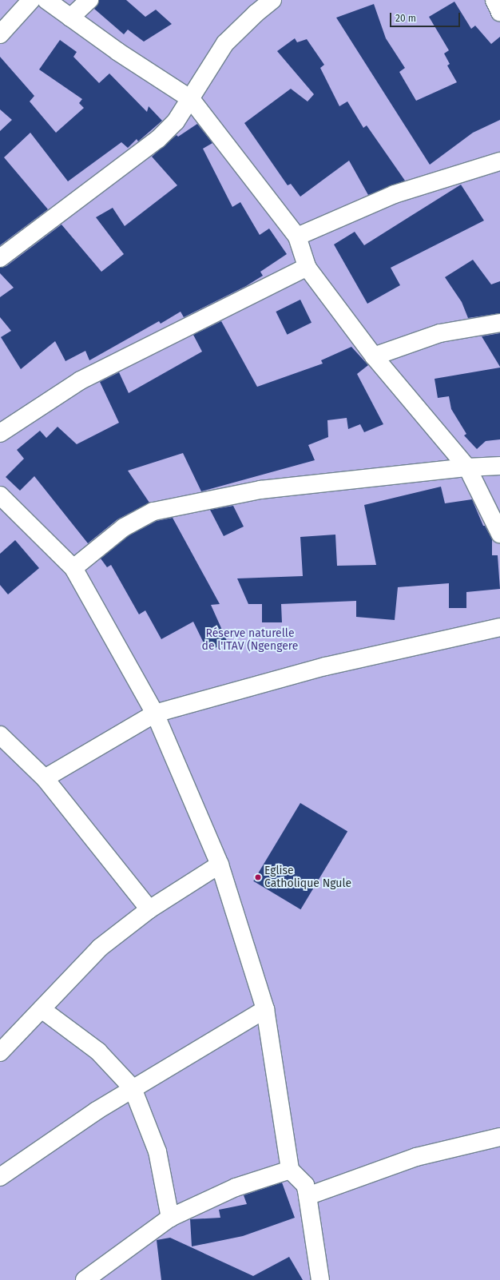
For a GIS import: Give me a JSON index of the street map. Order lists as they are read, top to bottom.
{
  "parks": ["Réserve naturelle de l'ITAV (Ngengere"],
  "places": ["Eglise Catholique Ngule"],
  "scale_bar": "20 m"
}
